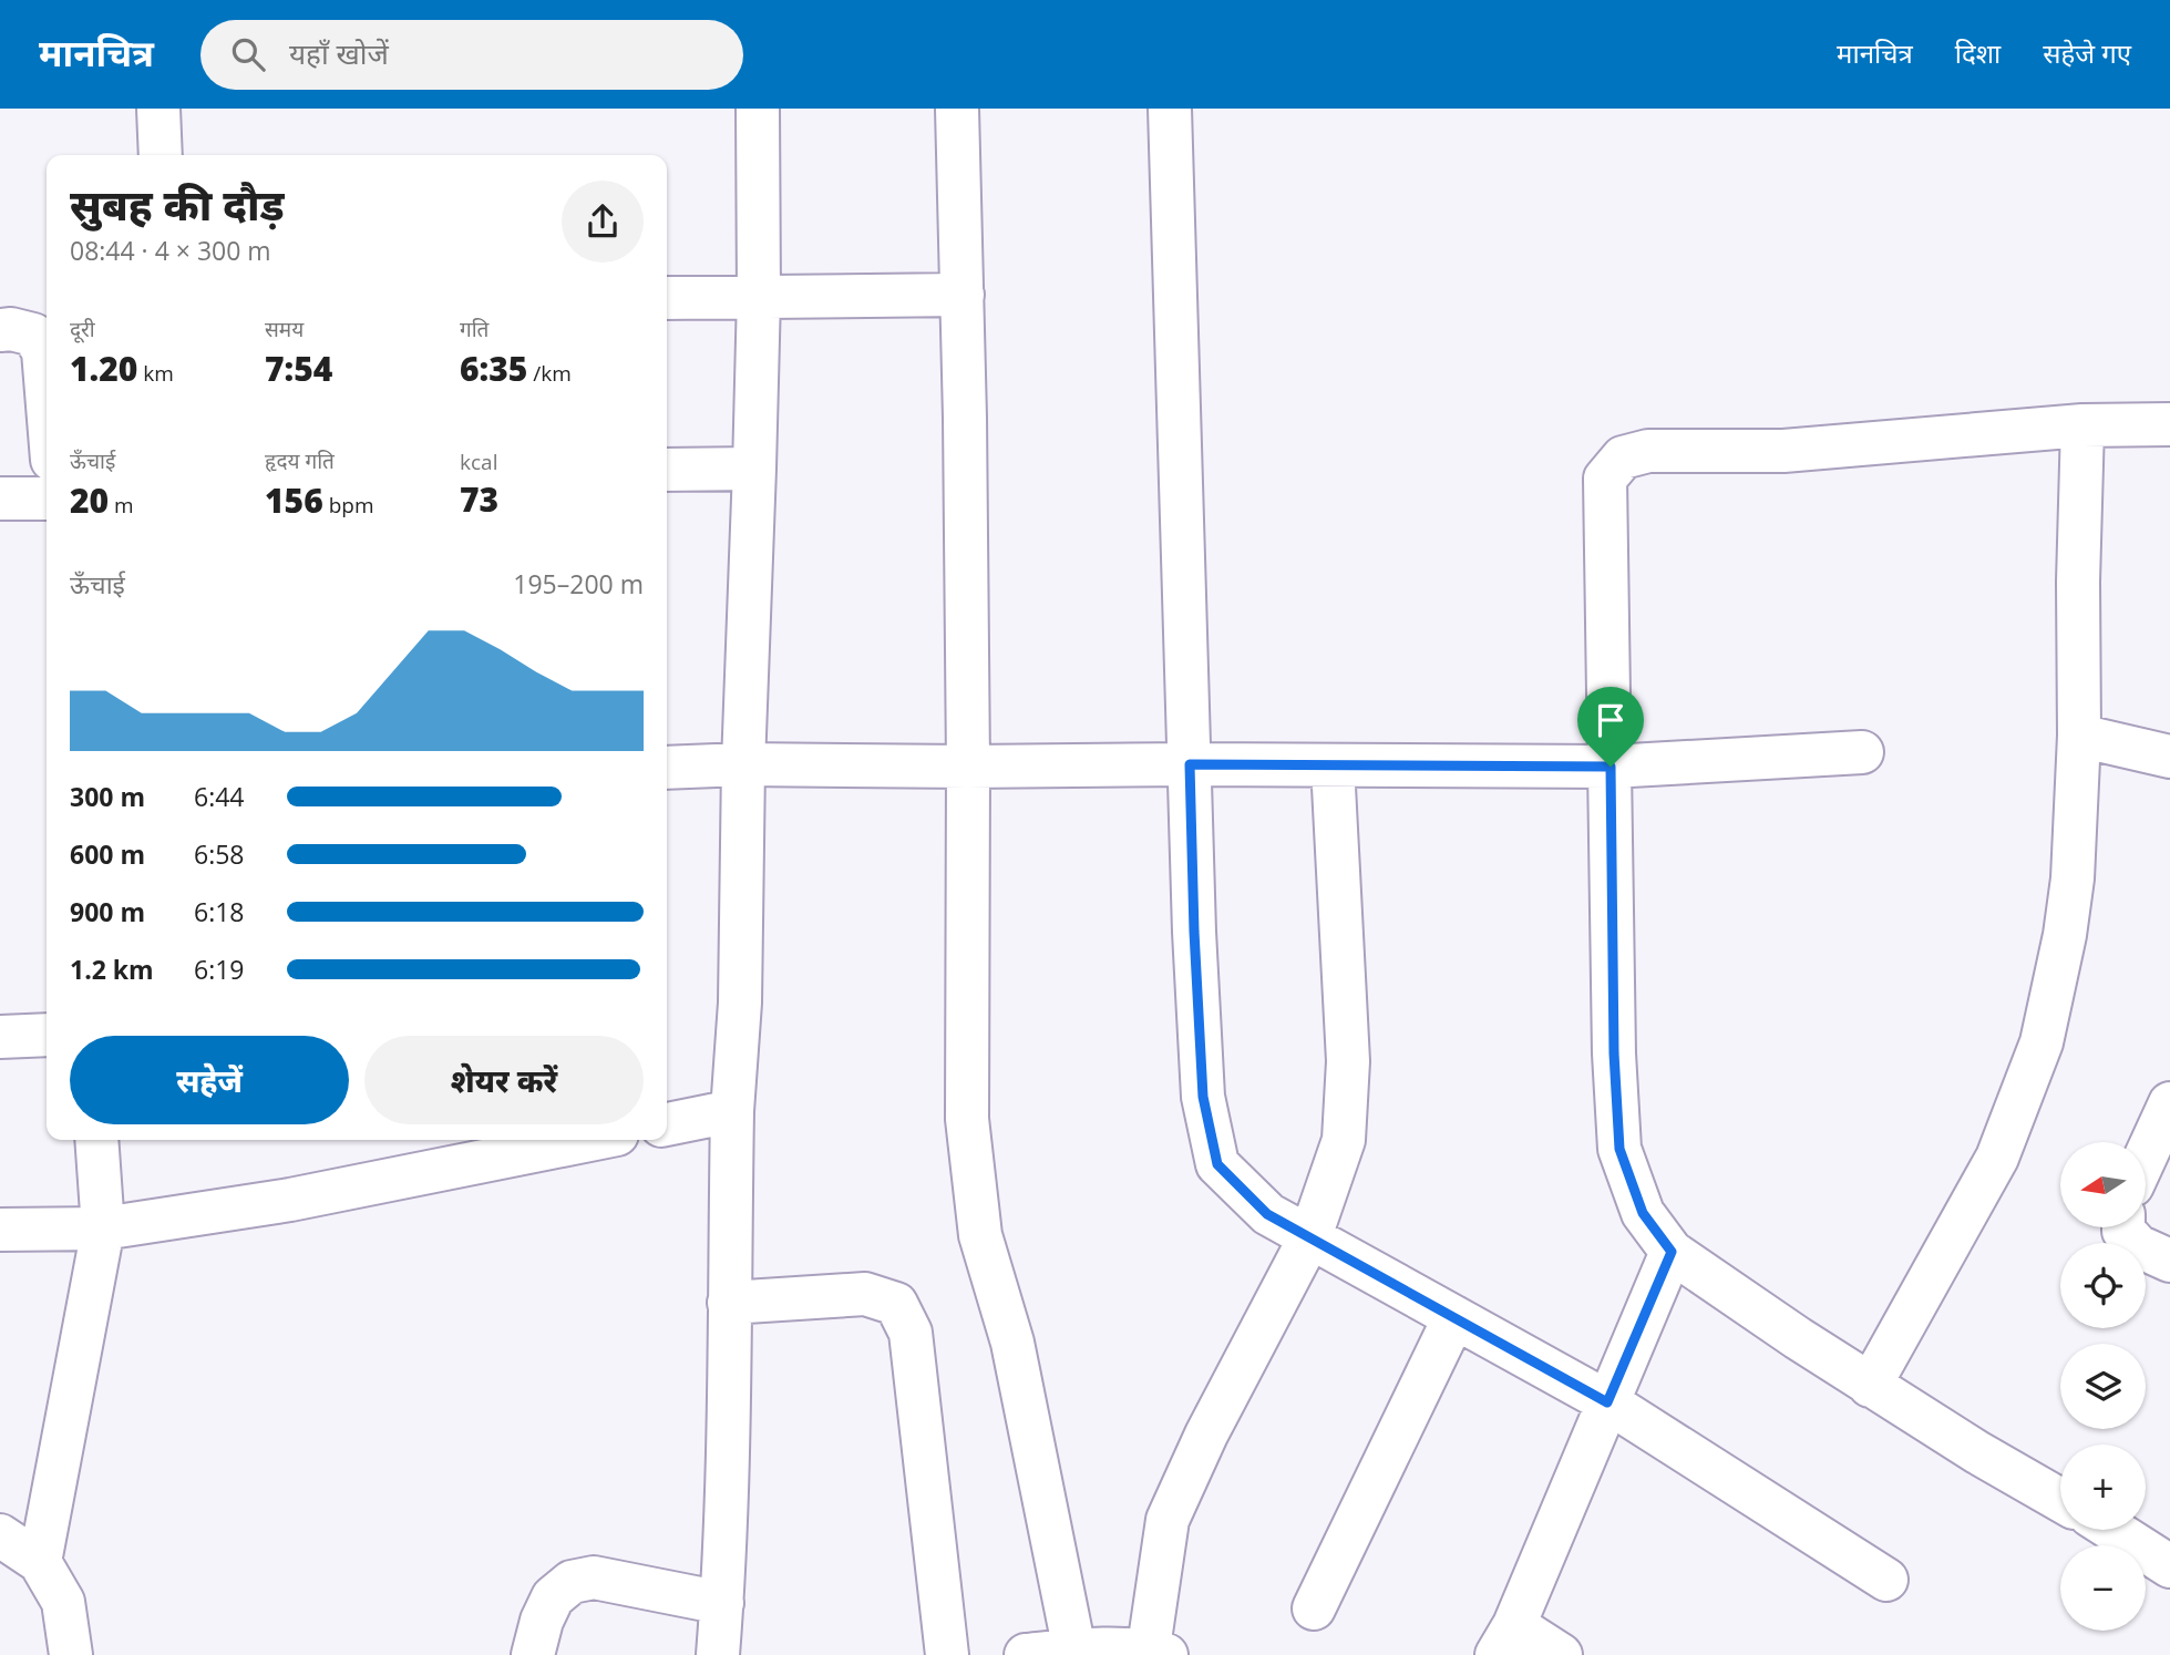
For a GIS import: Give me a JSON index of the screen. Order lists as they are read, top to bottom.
{
  "north": "left",
  "page": {
    "header": "मानचित्र",
    "search": "यहाँ खोजें",
    "nav": ["मानचित्र", "दिशा", "सहेजे गए"],
    "heading": ["सुबह की दौड़", "08:44 · 4 × 300 m"],
    "stats": [
      ["दूरी", "1.20 km"],
      ["समय", "7:54"],
      ["गति", "6:35 /km"],
      ["ऊँचाई", "20 m"],
      ["हृदय गति", "156 bpm"],
      ["kcal", "73"]
    ],
    "chart": ["ऊँचाई", "195–200 m"],
    "list": [
      {
        "name": "300 m",
        "note": "6:44"
      },
      {
        "name": "600 m",
        "note": "6:58"
      },
      {
        "name": "900 m",
        "note": "6:18"
      },
      {
        "name": "1.2 km",
        "note": "6:19"
      }
    ],
    "buttons": ["सहेजें", "शेयर करें"],
    "map_buttons": ["+", "−"]
  }
}
